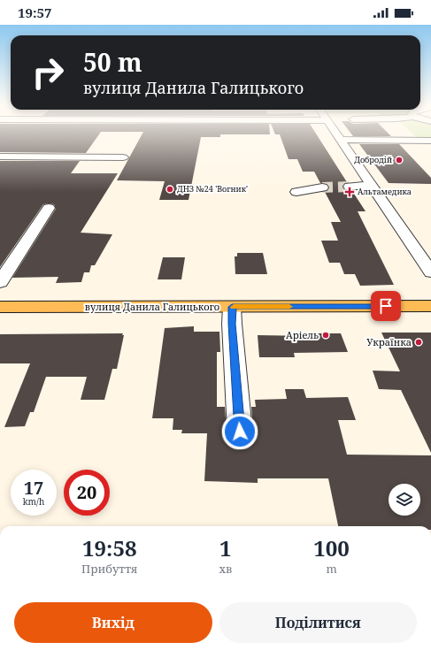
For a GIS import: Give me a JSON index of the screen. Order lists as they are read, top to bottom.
{
  "streets": {
    "main road": ["вулиця Данила Галицького"]
  },
  "places": {
    "other": [
      "Добродій",
      "ДНЗ №24 'Вогник'",
      "Аріель",
      "Українка"
    ],
    "health": ["Альтамедика"]
  },
  "page": {
    "status": "19:57",
    "turn": ["50 m", "вулиця Данила Галицького"],
    "speed": "17 km/h",
    "limit": "20",
    "eta": [
      "19:58",
      "Прибуття",
      "1",
      "хв",
      "100",
      "m"
    ],
    "buttons": ["Вихід", "Поділитися"]
  }
}
